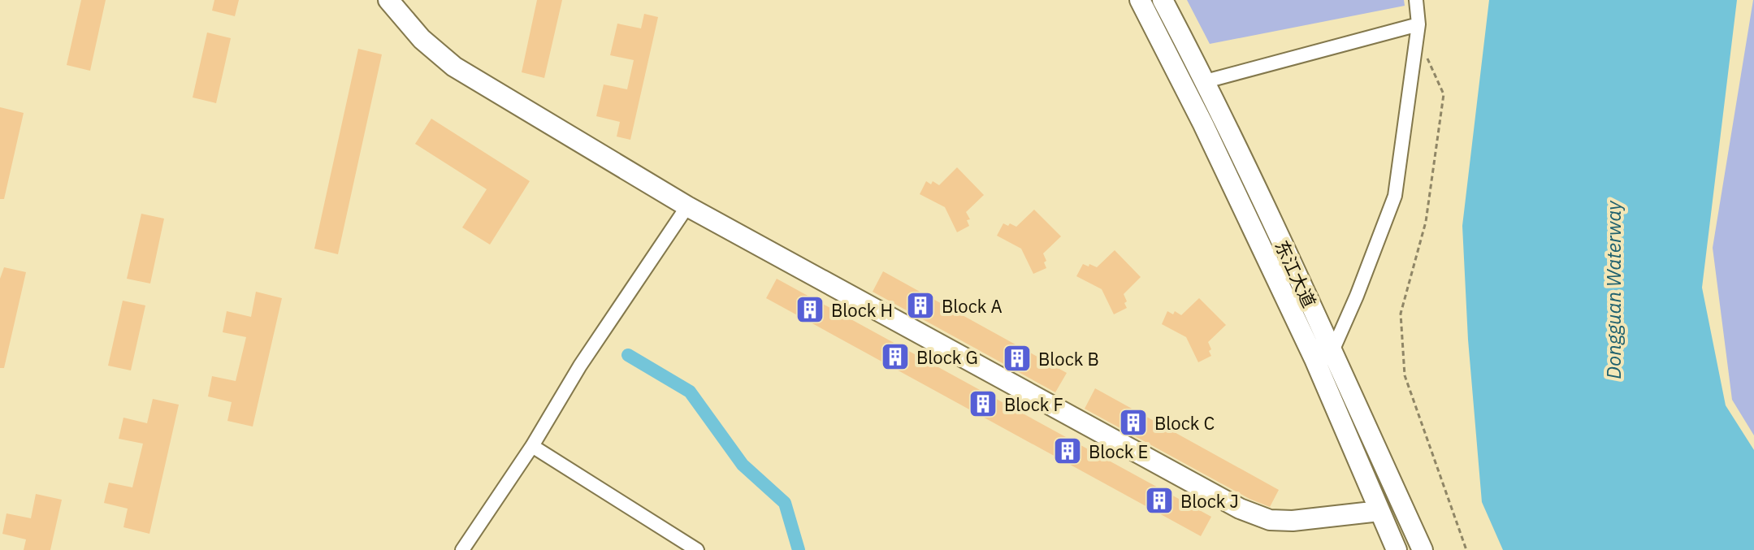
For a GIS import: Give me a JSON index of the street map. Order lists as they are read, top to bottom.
{
  "streets": {
    "main road": ["东江大道"]
  },
  "water": ["Dongguan Waterway"],
  "places": {
    "building": [
      "Block A",
      "Block H",
      "Block G",
      "Block B",
      "Block F",
      "Block C",
      "Block E",
      "Block J"
    ]
  }
}
